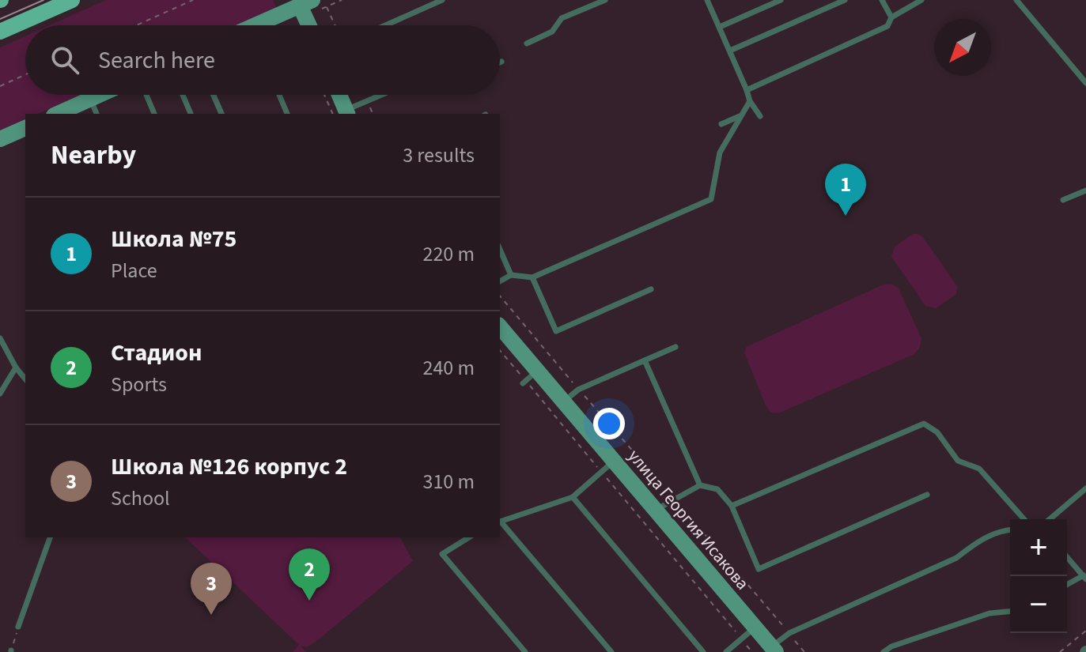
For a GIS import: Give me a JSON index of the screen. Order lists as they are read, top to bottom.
{
  "streets": {
    "street": ["улица Георгия Исакова"]
  },
  "north": "bottom left",
  "page": {
    "search": "Search here",
    "heading": ["Nearby", "3 results"],
    "pins": ["1", "2", "3"],
    "list": [
      {
        "mark": "1",
        "name": "Школа №75",
        "note": "Place",
        "value": "220 m"
      },
      {
        "mark": "2",
        "name": "Стадион",
        "note": "Sports",
        "value": "240 m"
      },
      {
        "mark": "3",
        "name": "Школа №126 корпус 2",
        "note": "School",
        "value": "310 m"
      }
    ],
    "map_buttons": ["+", "−"]
  }
}
